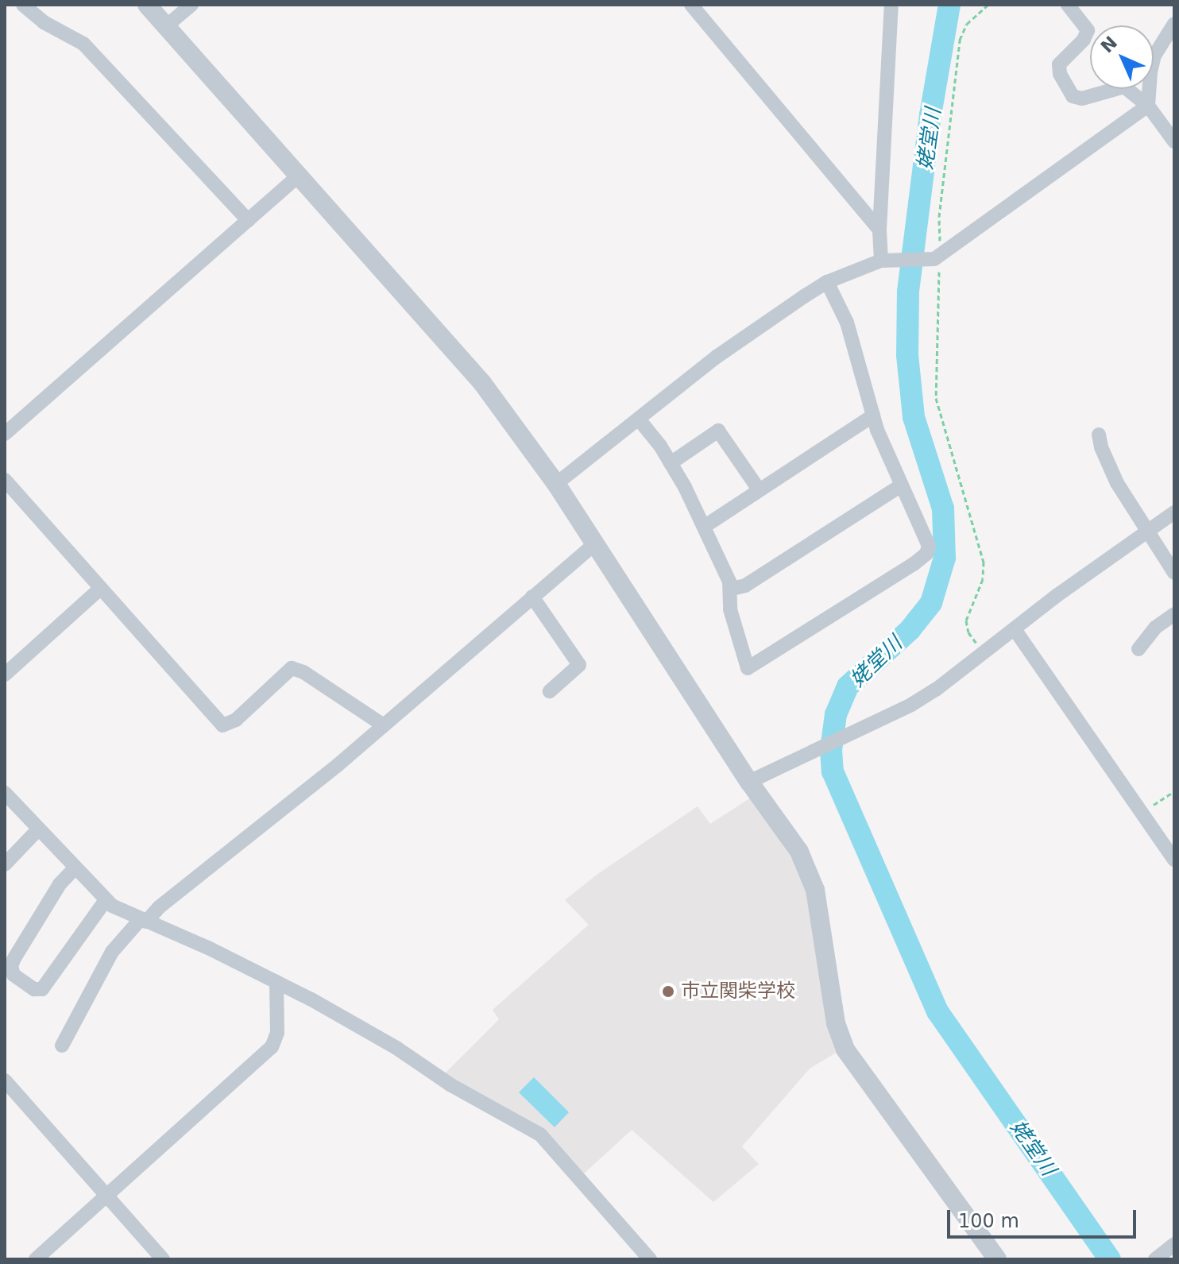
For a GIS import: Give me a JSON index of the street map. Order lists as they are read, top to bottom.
{
  "water": ["姥堂川"],
  "places": ["市立関柴学校"],
  "scale_bar": "100 m",
  "north": "top left"
}
